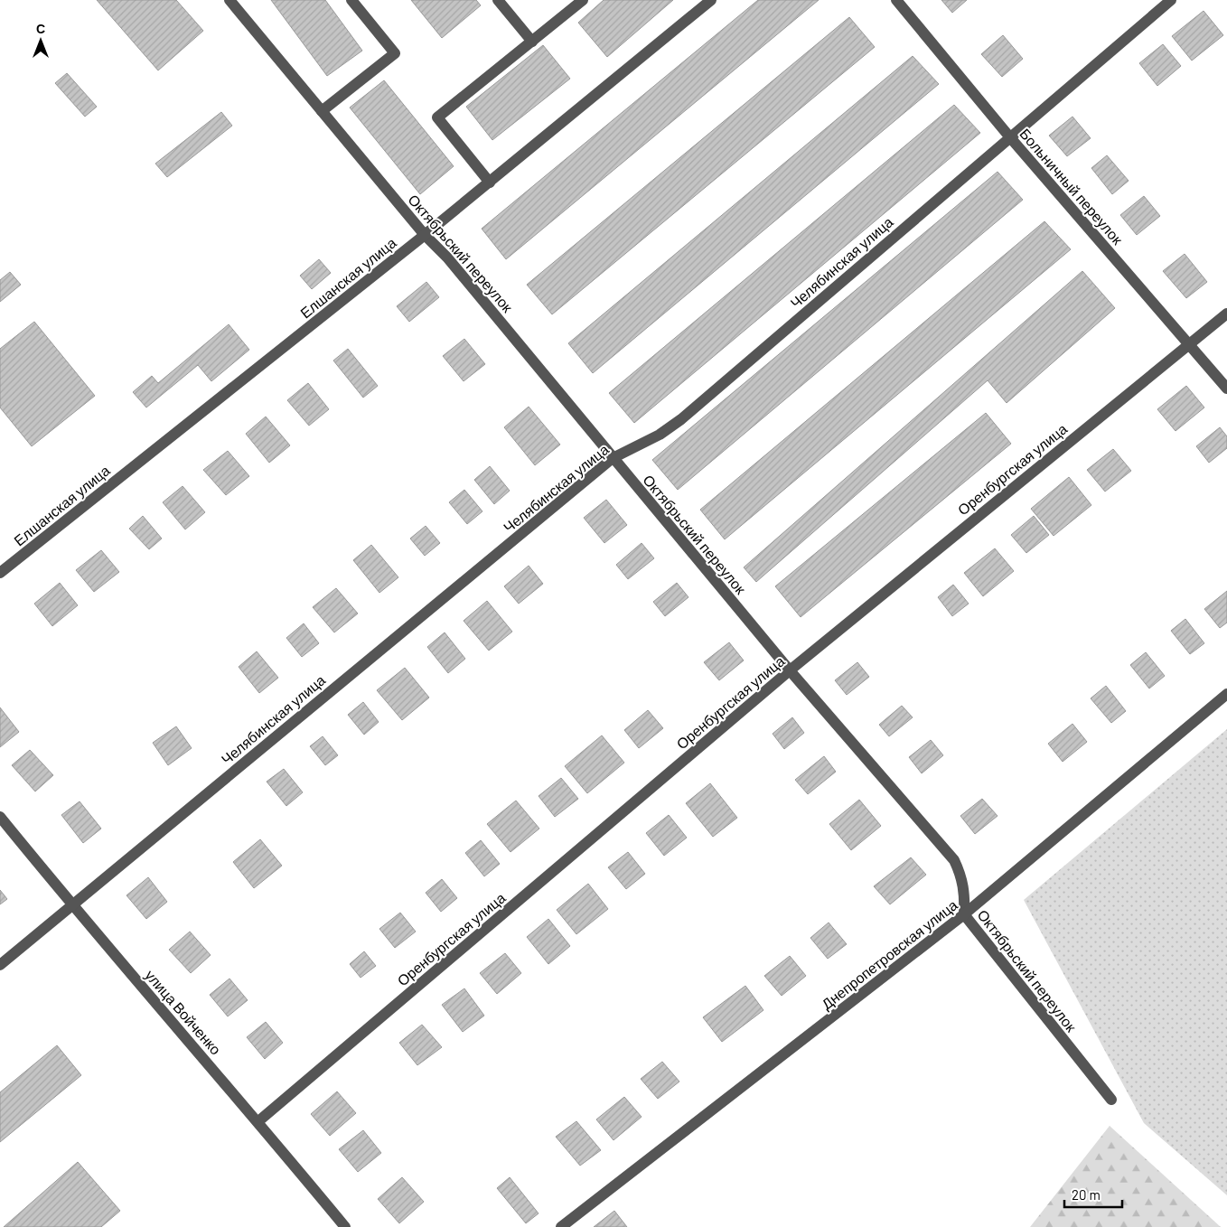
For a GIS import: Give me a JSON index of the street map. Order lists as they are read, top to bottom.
{
  "streets": {
    "street": [
      "Больничный переулок",
      "Октябрьский переулок",
      "Челябинская улица",
      "Елшанская улица",
      "Оренбургская улица",
      "Днепропетровская улица",
      "улица Войченко"
    ]
  },
  "crossings": [
    ["Больничный переулок", "Челябинская улица"],
    ["Больничный переулок", "Оренбургская улица"],
    ["Октябрьский переулок", "Челябинская улица"],
    ["Октябрьский переулок", "Елшанская улица"],
    ["Октябрьский переулок", "Оренбургская улица"],
    ["Октябрьский переулок", "Днепропетровская улица"],
    ["Челябинская улица", "улица Войченко"],
    ["Оренбургская улица", "улица Войченко"]
  ],
  "scale_bar": "20 m",
  "north": "top"
}
